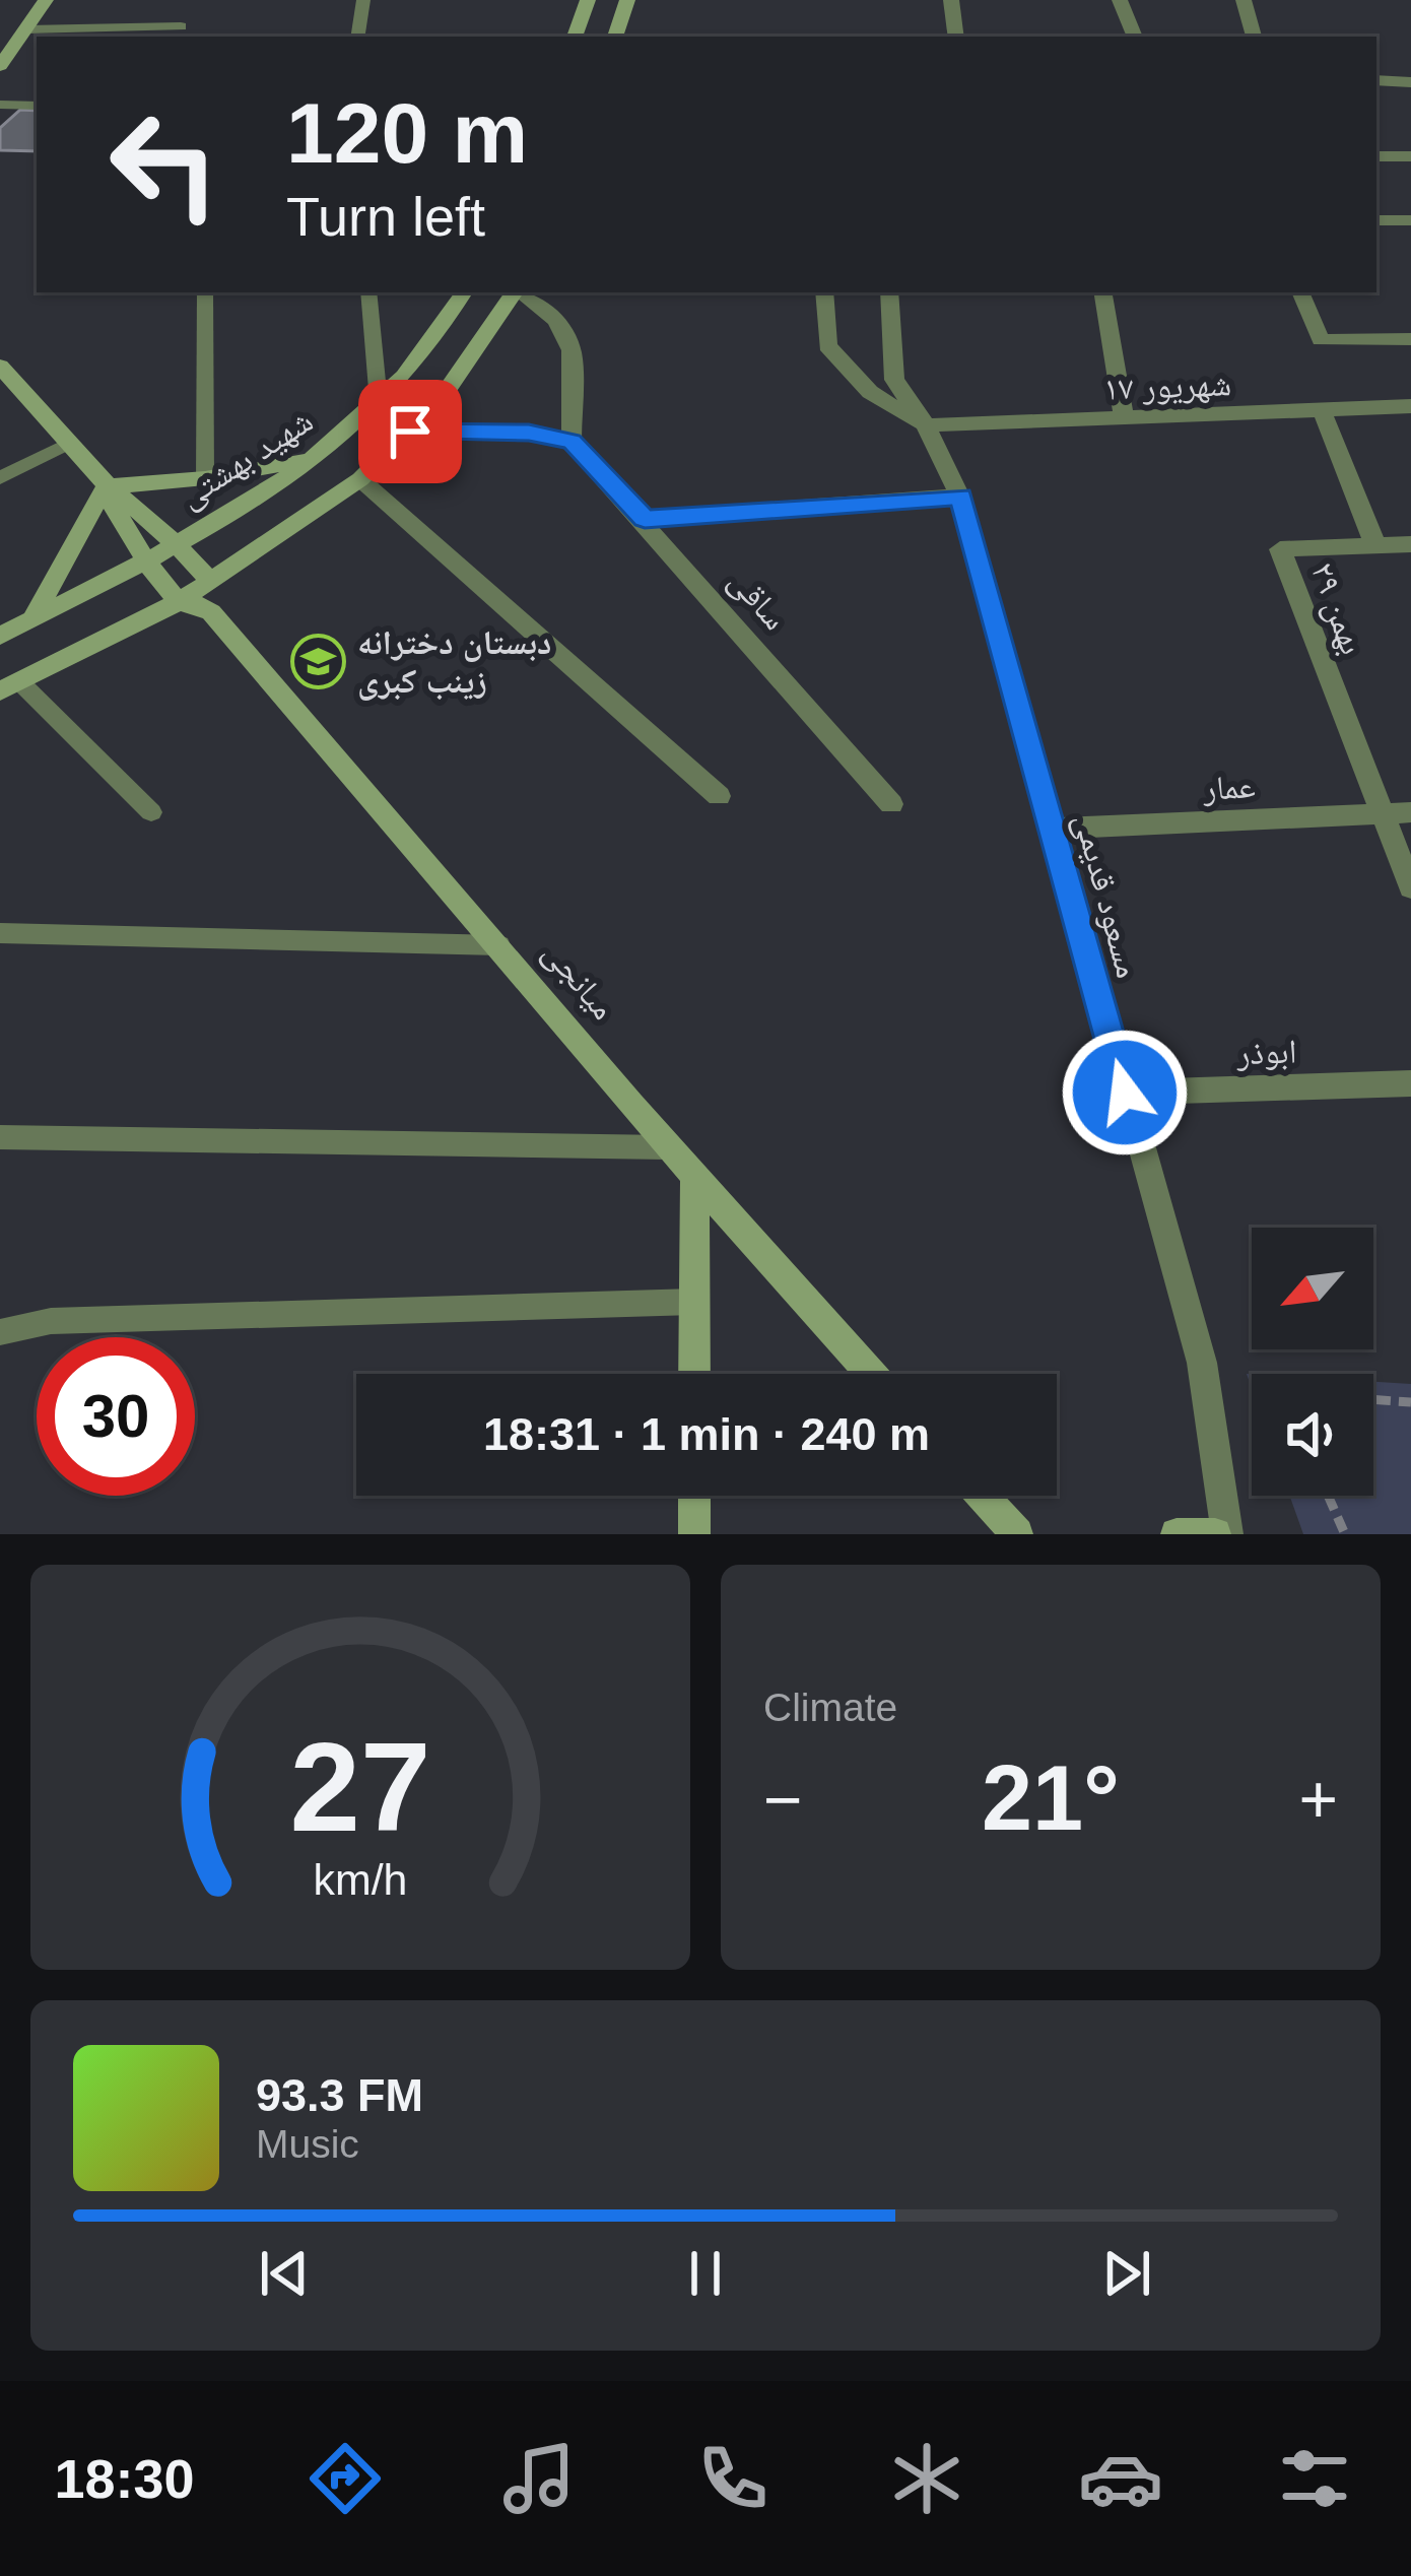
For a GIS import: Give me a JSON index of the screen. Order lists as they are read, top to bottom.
{
  "streets": {
    "main road": ["شهید بهشتی", "میانجی"],
    "street": [
      "۱۷ شهریور",
      "ساقی",
      "۲۹ بهمن",
      "عمار",
      "مسعود قدیمی",
      "ابوذر"
    ]
  },
  "crossings": [
    ["۱۷ شهریور", "مسعود قدیمی"],
    ["۲۹ بهمن", "عمار"],
    ["عمار", "مسعود قدیمی"],
    ["مسعود قدیمی", "ابوذر"]
  ],
  "places": {
    "school or university": ["دبستان دخترانه زینب کبری"]
  },
  "north": "bottom left",
  "page": {
    "turn": ["120 m", "Turn left"],
    "limit": "30",
    "trip": "18:31 · 1 min · 240 m",
    "tile": "Climate",
    "heat": ["−", "21°", "+"],
    "song": ["93.3 FM", "Music"],
    "tabs": "18:30",
    "gauge": ["27", "km/h"]
  }
}
